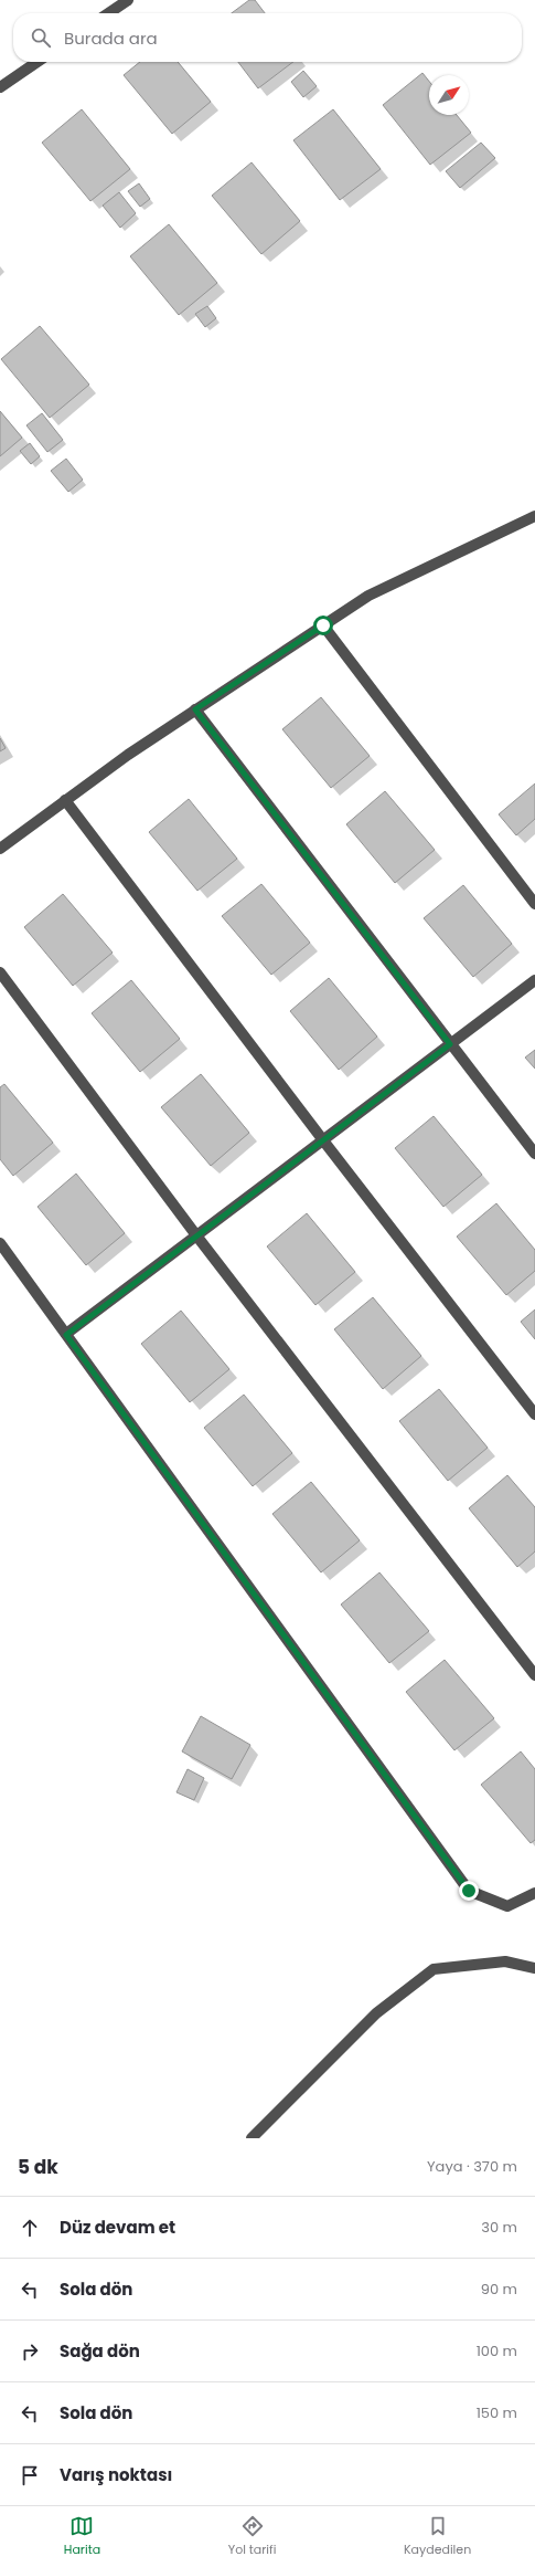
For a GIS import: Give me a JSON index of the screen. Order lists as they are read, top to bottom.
{
  "north": "top right",
  "page": {
    "search": "Burada ara",
    "heading": ["5 dk", "Yaya · 370 m"],
    "list": [
      ["Düz devam et", "30 m"],
      ["Sola dön", "90 m"],
      ["Sağa dön", "100 m"],
      ["Sola dön", "150 m"],
      "Varış noktası"
    ],
    "nav": ["Harita", "Yol tarifi", "Kaydedilen"]
  }
}
